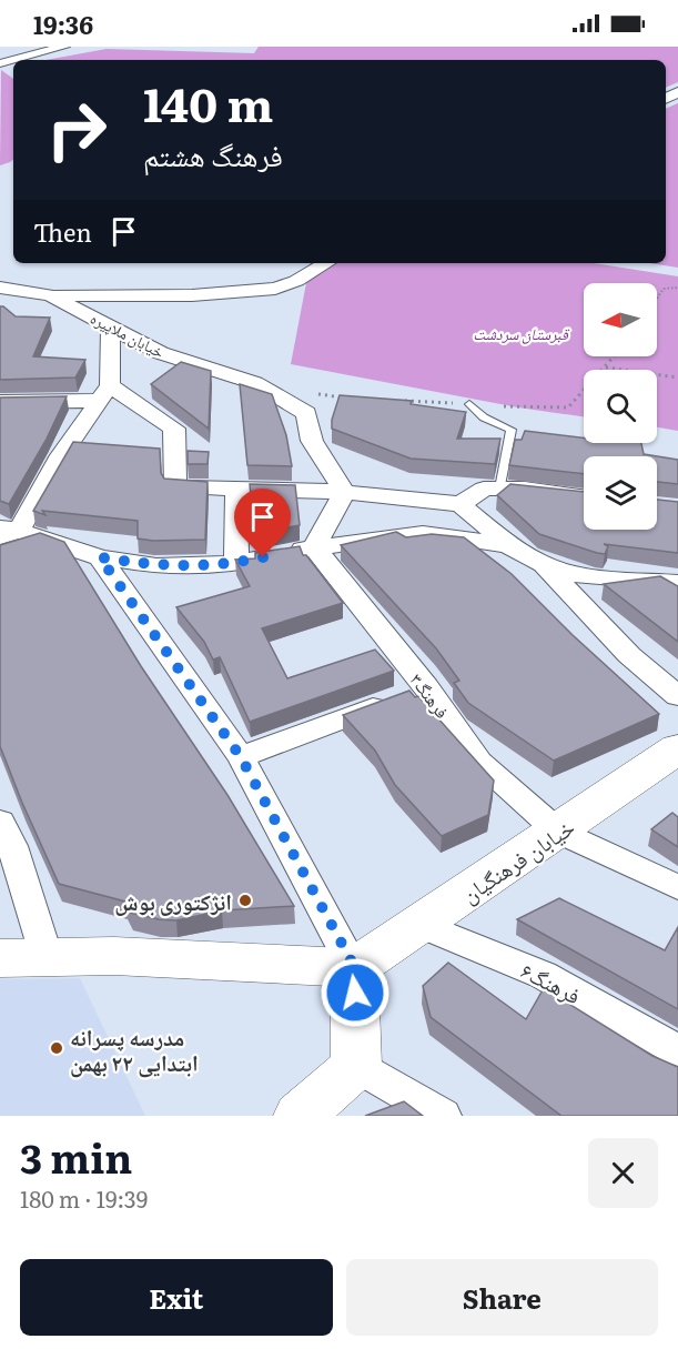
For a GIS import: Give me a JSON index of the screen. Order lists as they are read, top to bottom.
{
  "streets": {
    "street": [
      "خیابان ملاپیره",
      "فرهنگ۳",
      "خیابان فرهنگیان",
      "فرهنگ۶"
    ]
  },
  "crossings": [
    ["فرهنگ۳", "خیابان فرهنگیان"],
    ["خیابان فرهنگیان", "فرهنگ۶"]
  ],
  "parks": ["قبرستان سردشت"],
  "places": ["انژکتوری بوش", "مدرسه پسرانه ابتدایی ۲۲ بهمن"],
  "north": "left",
  "page": {
    "status": "19:36",
    "turn": ["140 m", "فرهنگ هشتم"],
    "then": "Then",
    "heading": ["3 min", "180 m · 19:39"],
    "buttons": ["Exit", "Share"]
  }
}
